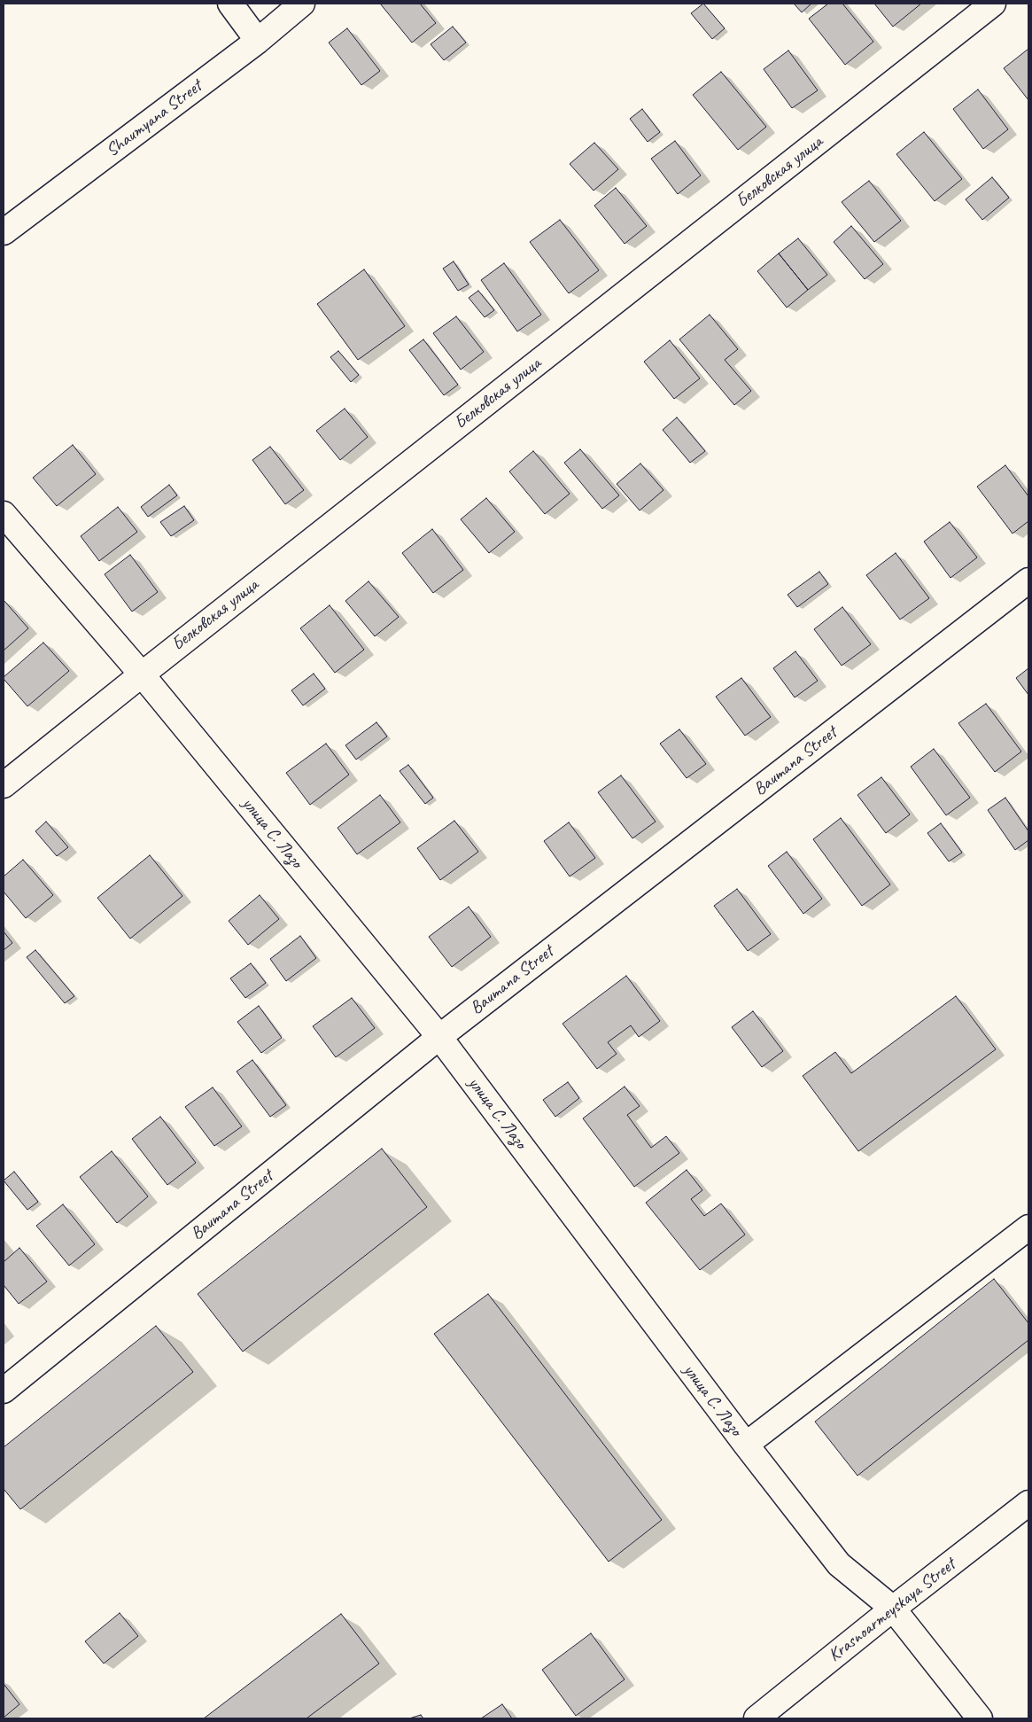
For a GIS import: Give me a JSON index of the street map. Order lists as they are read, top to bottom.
{
  "streets": {
    "street": [
      "Shaumyana Street",
      "Белковская улица",
      "Baumana Street",
      "улица С. Лазо",
      "Krasnoarmeyskaya Street"
    ]
  },
  "crossings": [
    ["Белковская улица", "улица С. Лазо"],
    ["Baumana Street", "улица С. Лазо"],
    ["улица С. Лазо", "Krasnoarmeyskaya Street"]
  ]
}
